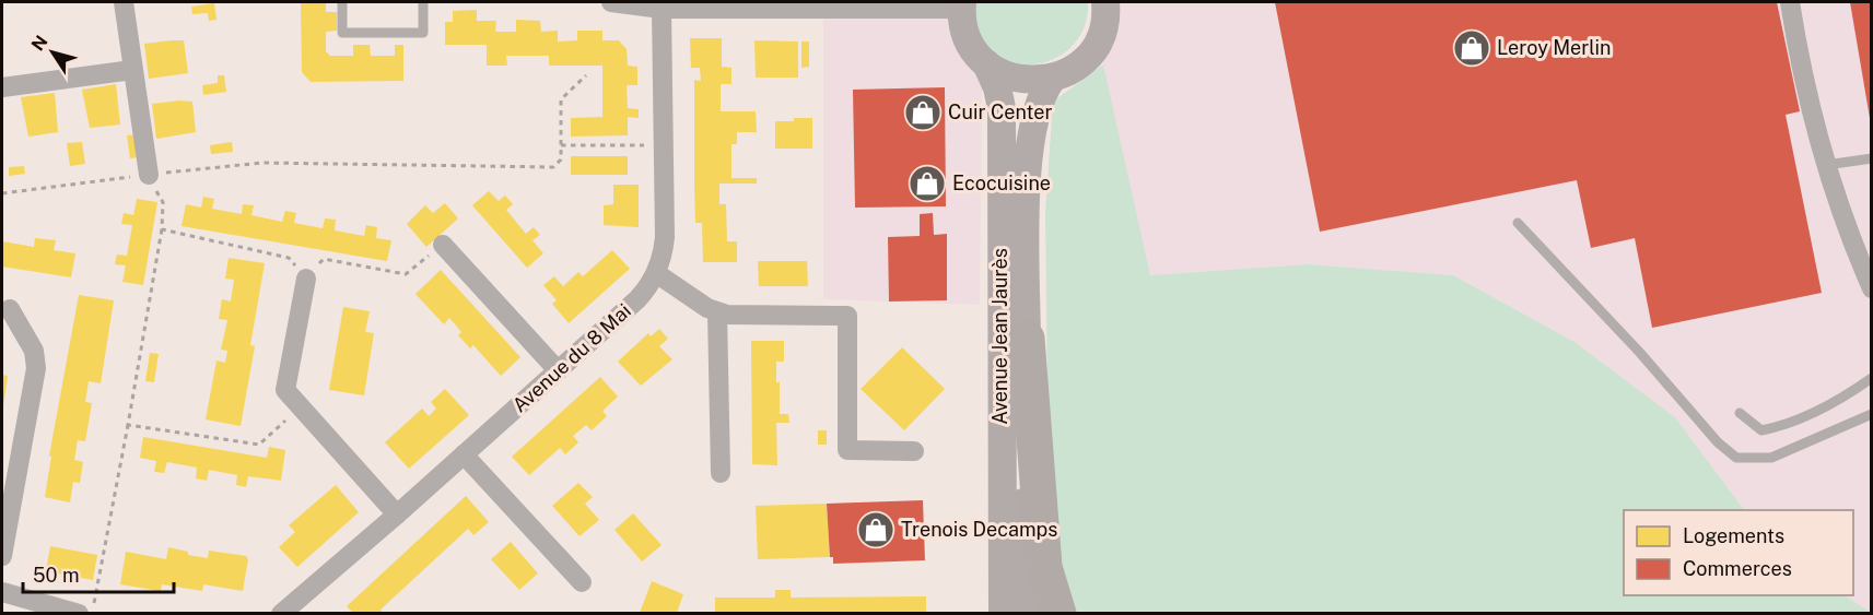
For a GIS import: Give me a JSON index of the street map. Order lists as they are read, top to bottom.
{
  "streets": {
    "main road": ["Avenue Jean Jaurès"],
    "street": ["Avenue du 8 Mai"]
  },
  "places": {
    "shop": [
      "Leroy Merlin",
      "Cuir Center",
      "Ecocuisine",
      "Trenois Decamps"
    ]
  },
  "legend": ["Logements", "Commerces"],
  "scale_bar": "50 m",
  "north": "top left"
}
